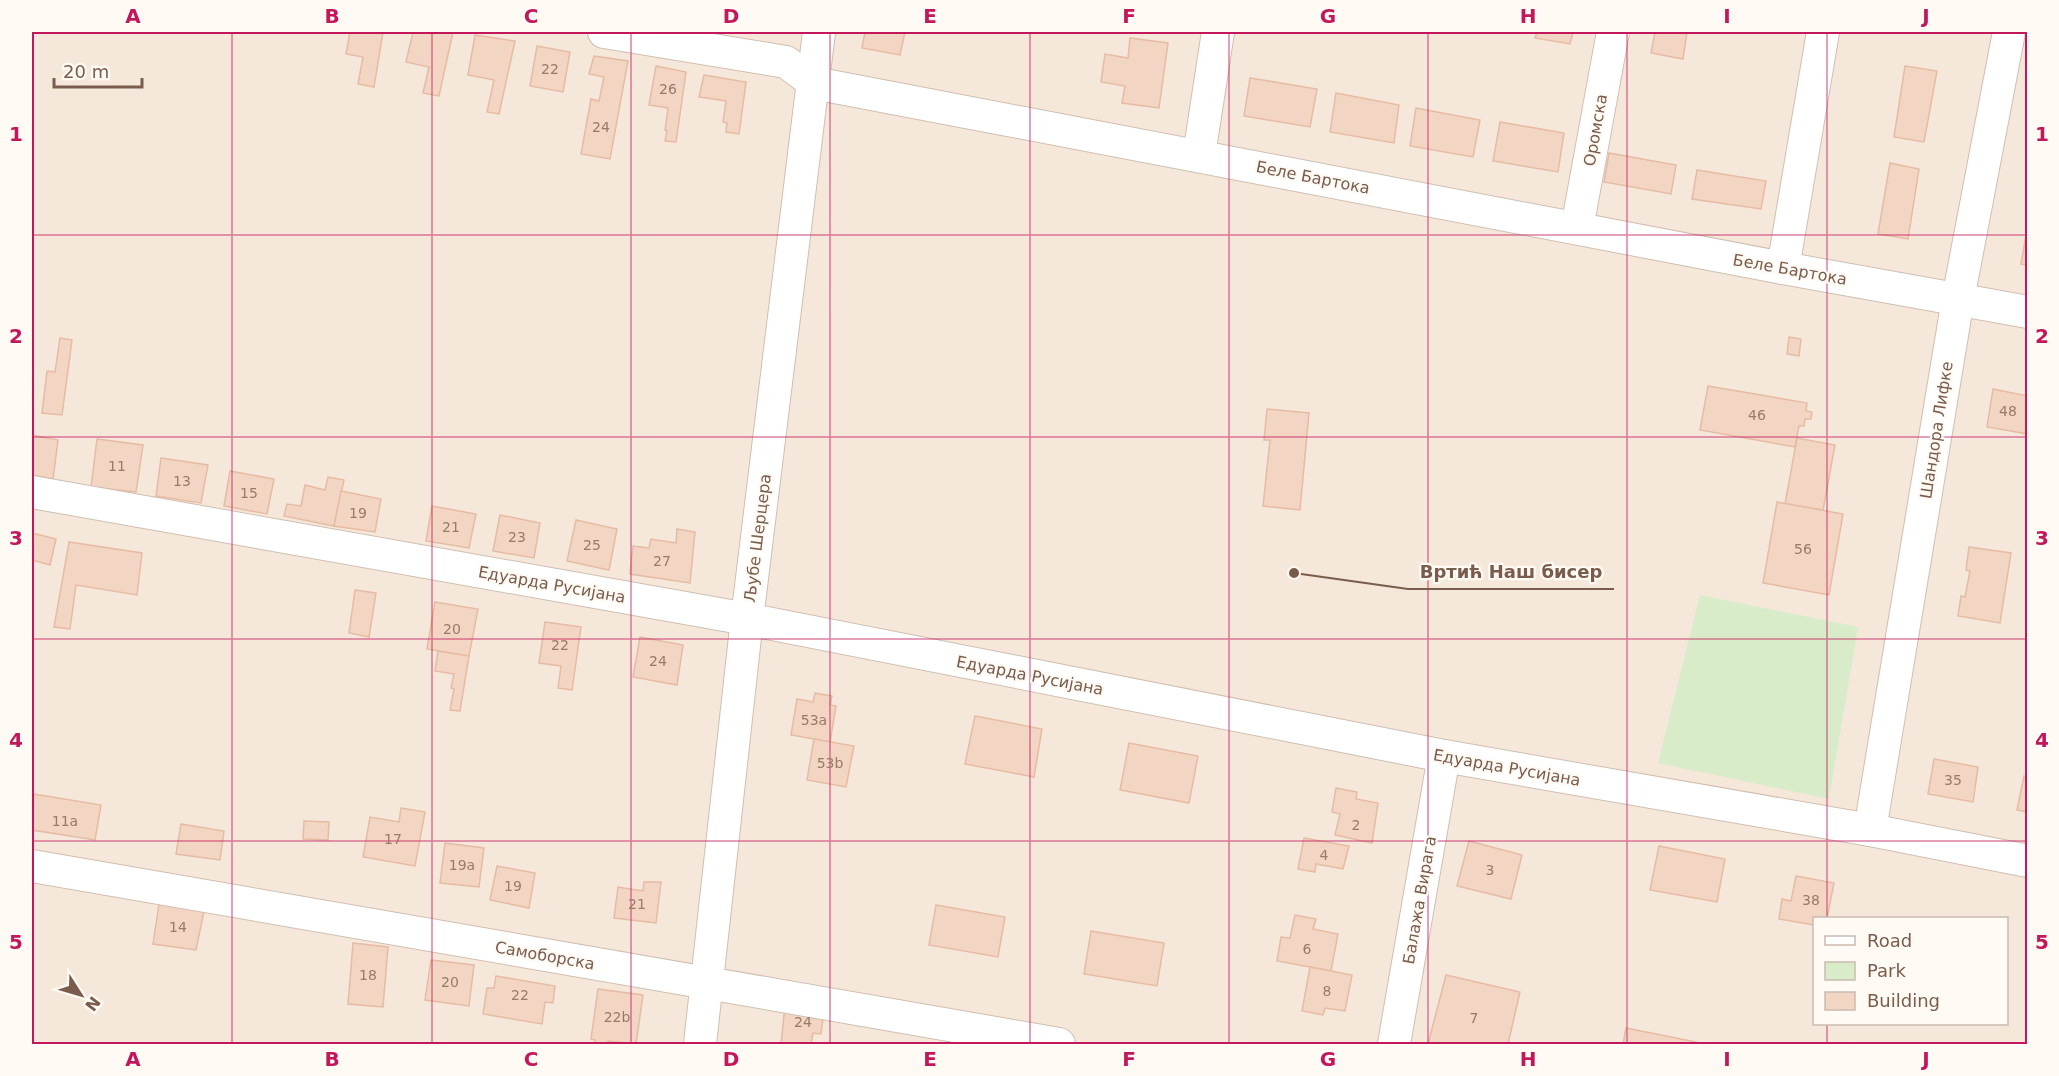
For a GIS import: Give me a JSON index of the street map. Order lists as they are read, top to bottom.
{
  "streets": {
    "street": [
      "Оромска",
      "Беле Бартока",
      "Шандора Лифке",
      "Љубе Шерцера",
      "Едуарда Русијана",
      "Балажа Вирага",
      "Самоборска"
    ]
  },
  "crossings": [
    ["Оромска", "Беле Бартока"],
    ["Беле Бартока", "Шандора Лифке"],
    ["Беле Бартока", "Љубе Шерцера"],
    ["Шандора Лифке", "Едуарда Русијана"],
    ["Љубе Шерцера", "Едуарда Русијана"],
    ["Љубе Шерцера", "Самоборска"],
    ["Едуарда Русијана", "Балажа Вирага"]
  ],
  "places": ["Вртић Наш бисер"],
  "house_numbers": [
    "22",
    "26",
    "24",
    "48",
    "46",
    "11",
    "13",
    "15",
    "19",
    "21",
    "23",
    "25",
    "56",
    "27",
    "20",
    "22",
    "24",
    "53a",
    "53b",
    "35",
    "11a",
    "2",
    "17",
    "4",
    "19a",
    "3",
    "19",
    "38",
    "21",
    "14",
    "6",
    "18",
    "20",
    "8",
    "22",
    "22b",
    "7",
    "24"
  ],
  "legend": ["Road", "Park", "Building"],
  "scale_bar": "20 m",
  "north": "bottom right",
  "grid": {
    "columns": [
      "A",
      "B",
      "C",
      "D",
      "E",
      "F",
      "G",
      "H",
      "I",
      "J"
    ],
    "rows": [
      "1",
      "2",
      "3",
      "4",
      "5"
    ]
  }
}
